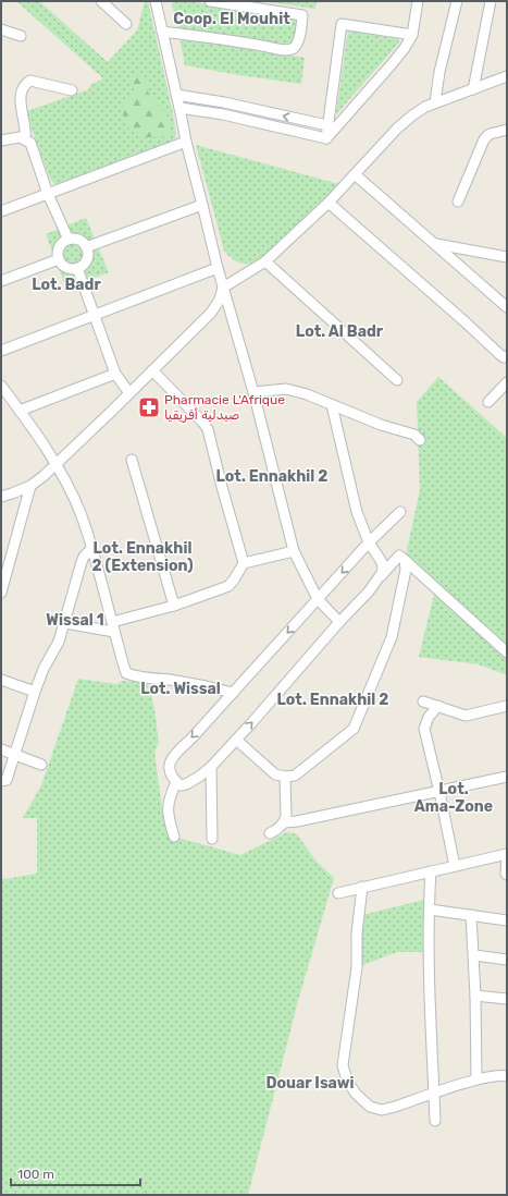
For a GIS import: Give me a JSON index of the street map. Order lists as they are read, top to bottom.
{
  "districts": [
    "Coop. El Mouhit",
    "Lot. Badr",
    "Lot. Al Badr",
    "Lot. Ennakhil 2",
    "Lot. Ennakhil 2 (Extension)",
    "Wissal 1",
    "Lot. Wissal",
    "Lot. Ennakhil 2",
    "Lot. Ama-Zone",
    "Douar Isawi"
  ],
  "places": {
    "pharmacy": ["Pharmacie L'Afrique صيدلية أفريقيا"]
  },
  "scale_bar": "100 m"
}
